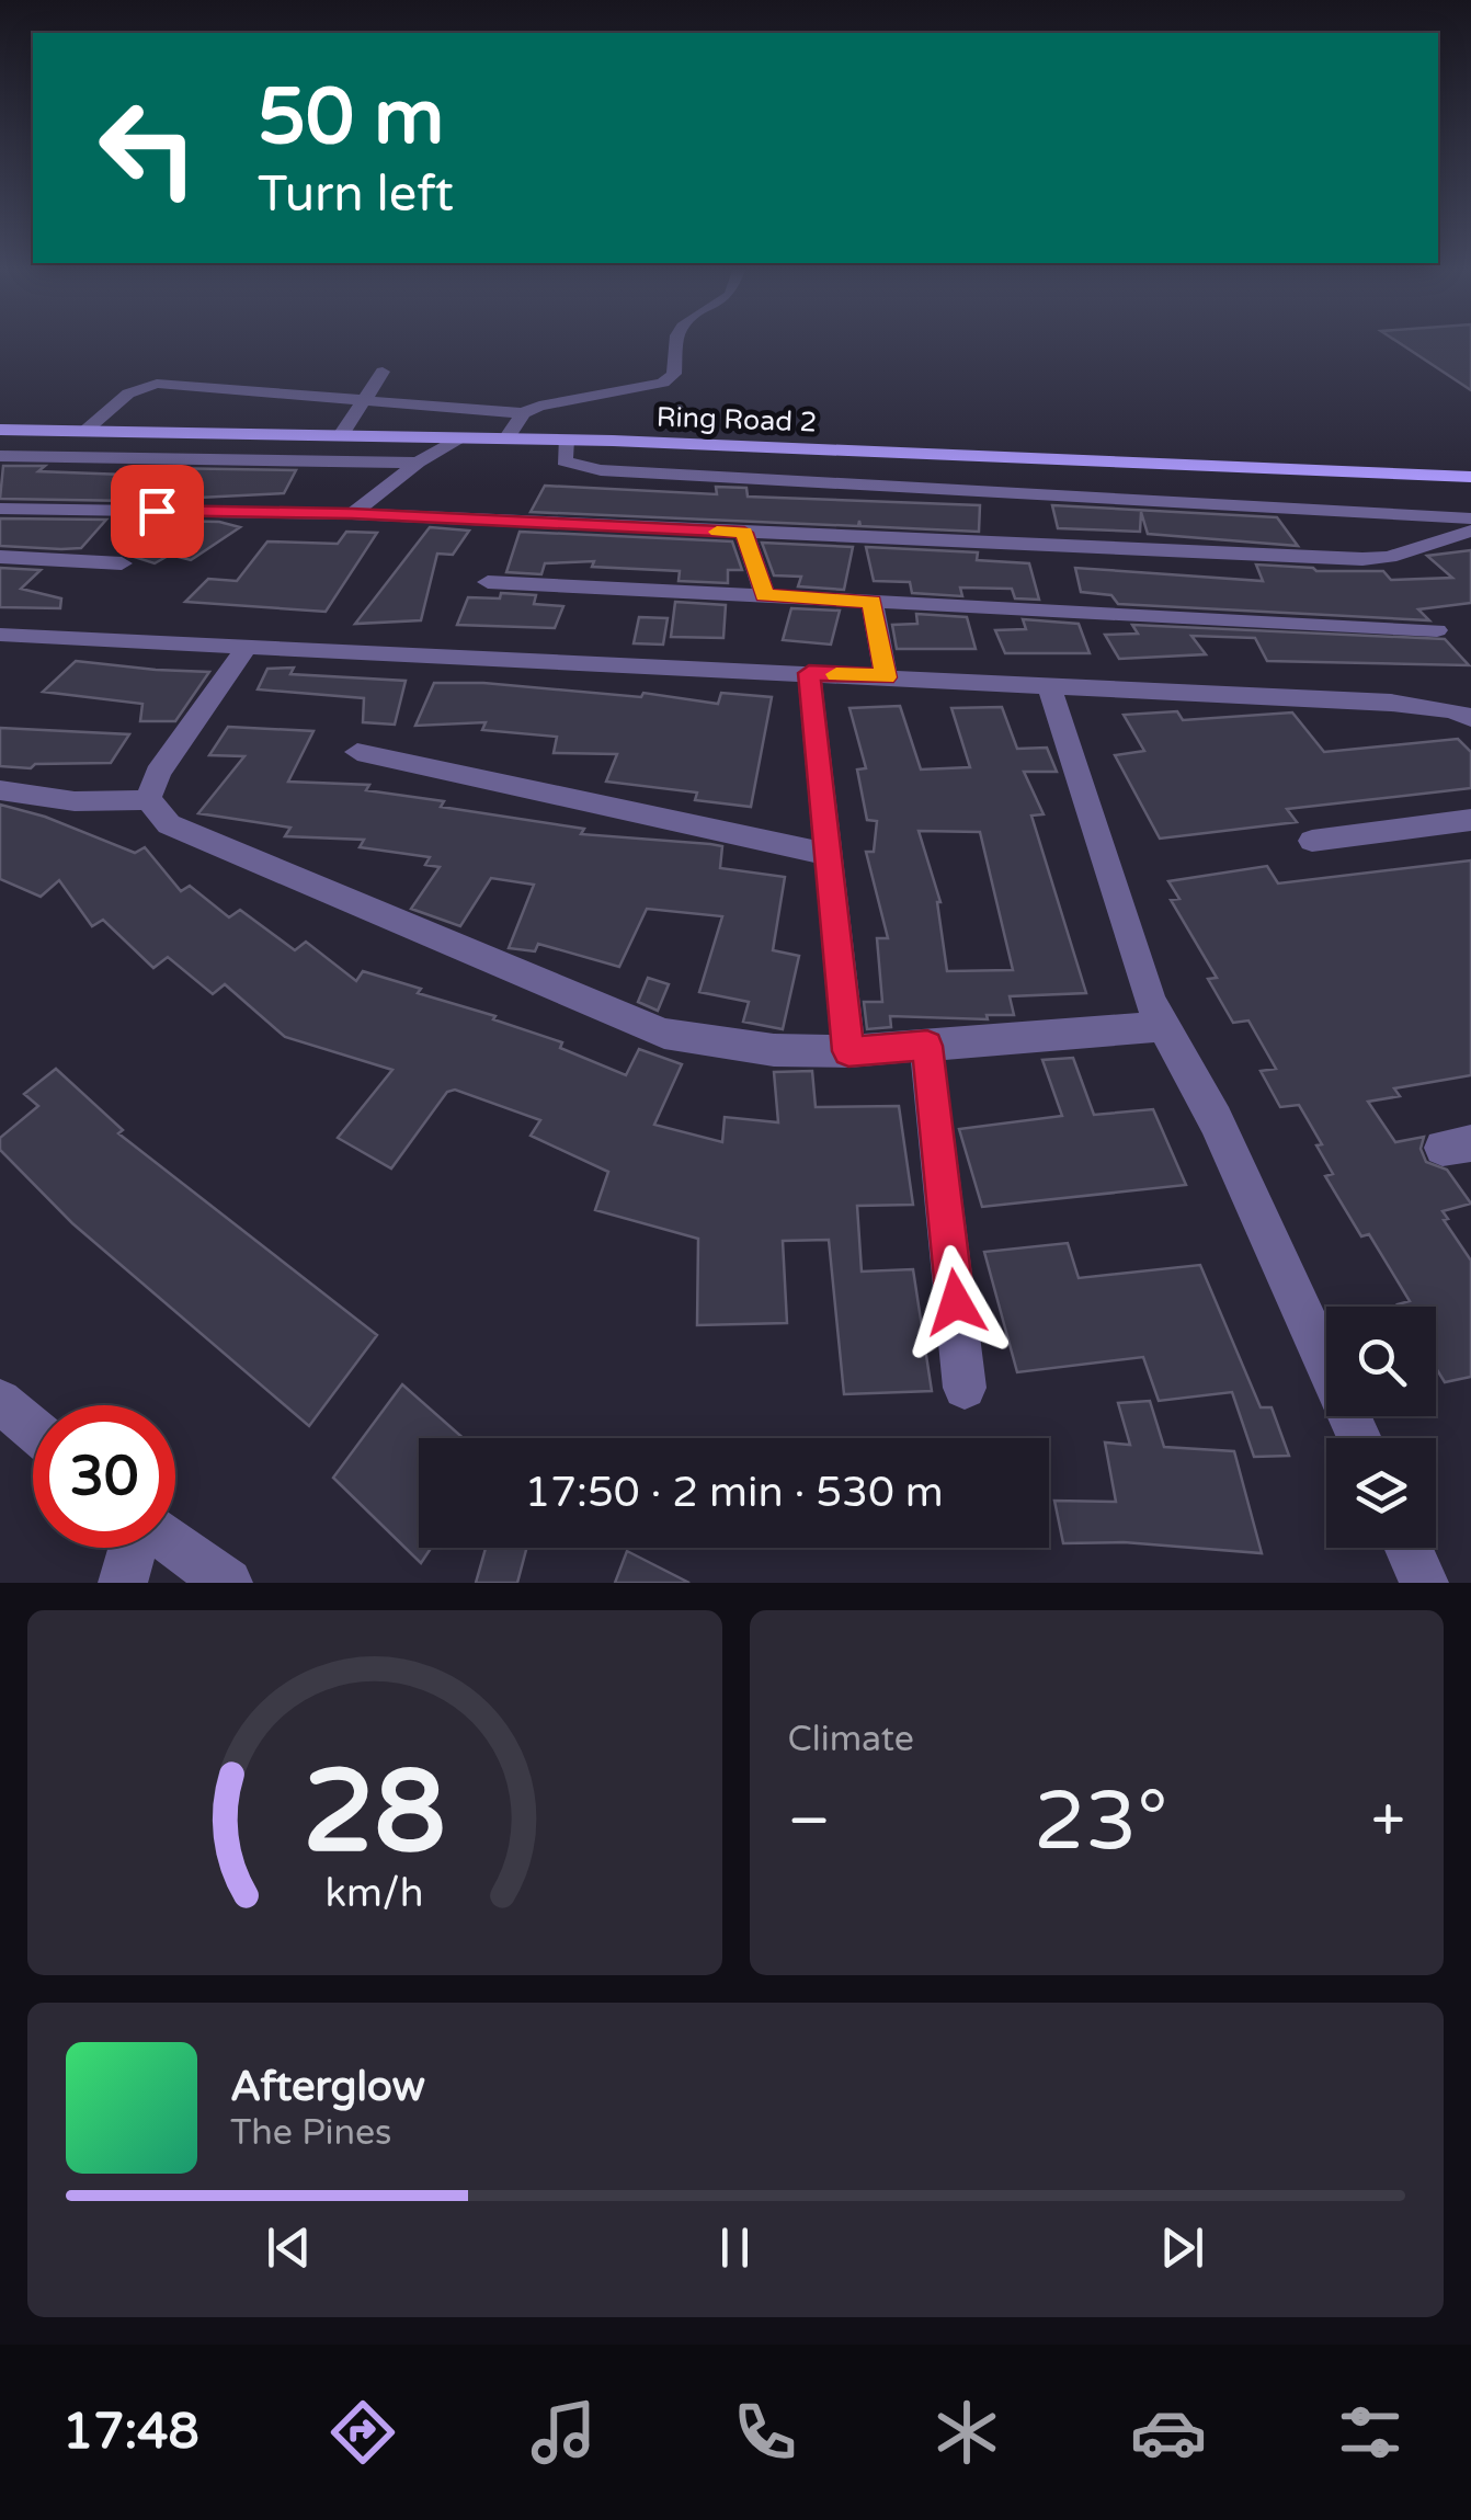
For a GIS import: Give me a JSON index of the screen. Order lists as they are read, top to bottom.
{
  "streets": {
    "main road": ["Ring Road 2"]
  },
  "page": {
    "turn": ["50 m", "Turn left"],
    "limit": "30",
    "trip": "17:50 · 2 min · 530 m",
    "tile": "Climate",
    "heat": ["−", "23°", "+"],
    "song": ["Afterglow", "The Pines"],
    "tabs": "17:48",
    "gauge": ["28", "km/h"]
  }
}
